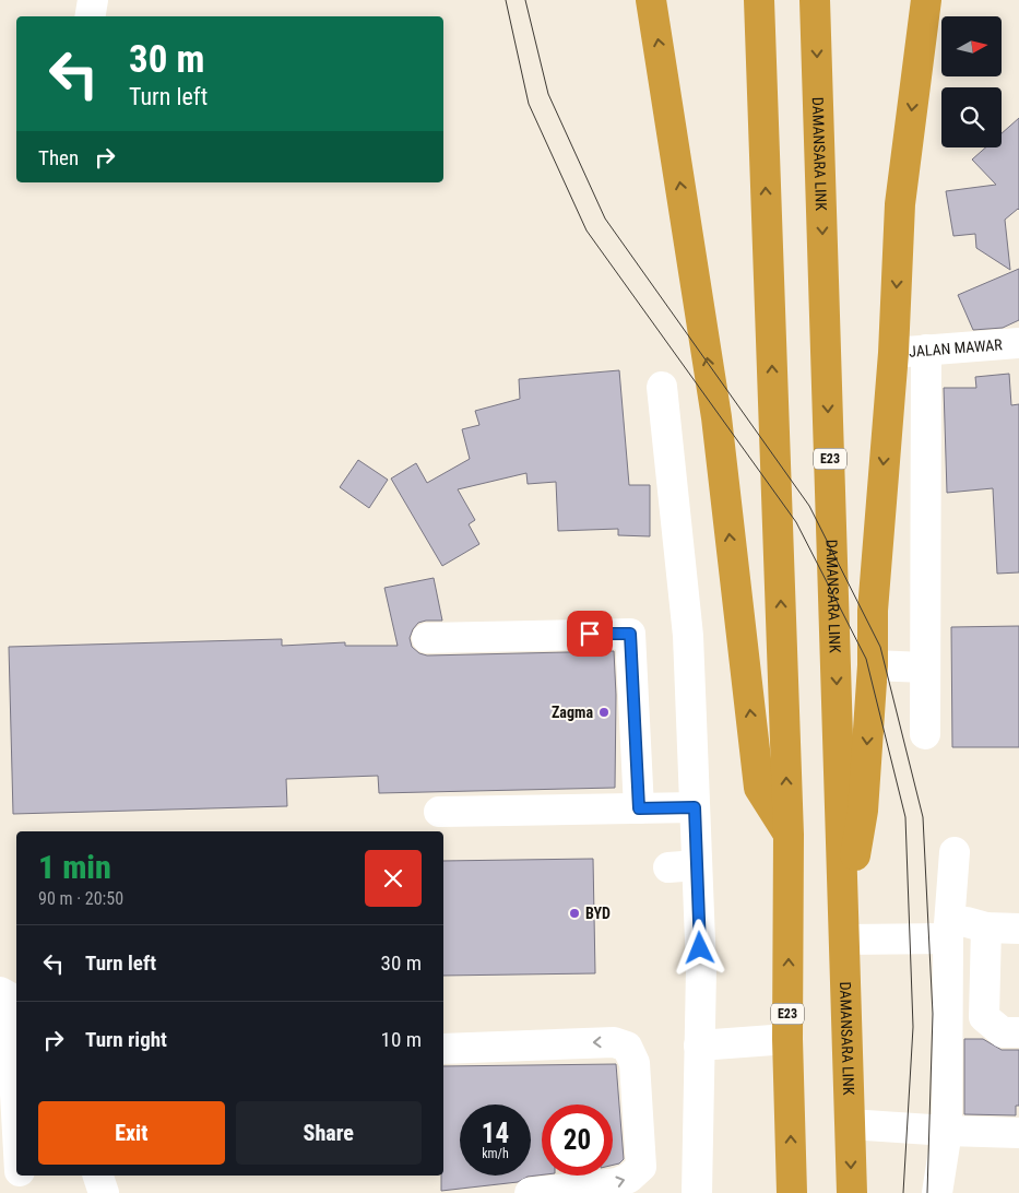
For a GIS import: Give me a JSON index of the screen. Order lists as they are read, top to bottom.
{
  "streets": {
    "highway": ["DAMANSARA LINK", "E23"],
    "street": ["JALAN MAWAR"]
  },
  "places": ["Zagma", "BYD"],
  "north": "right",
  "page": {
    "turn": ["30 m", "Turn left"],
    "then": "Then",
    "heading": ["1 min", "90 m · 20:50"],
    "list": [
      {
        "name": "Turn left",
        "value": "30 m"
      },
      {
        "name": "Turn right",
        "value": "10 m"
      }
    ],
    "buttons": ["Exit", "Share"],
    "speed": "14 km/h",
    "limit": "20"
  }
}
